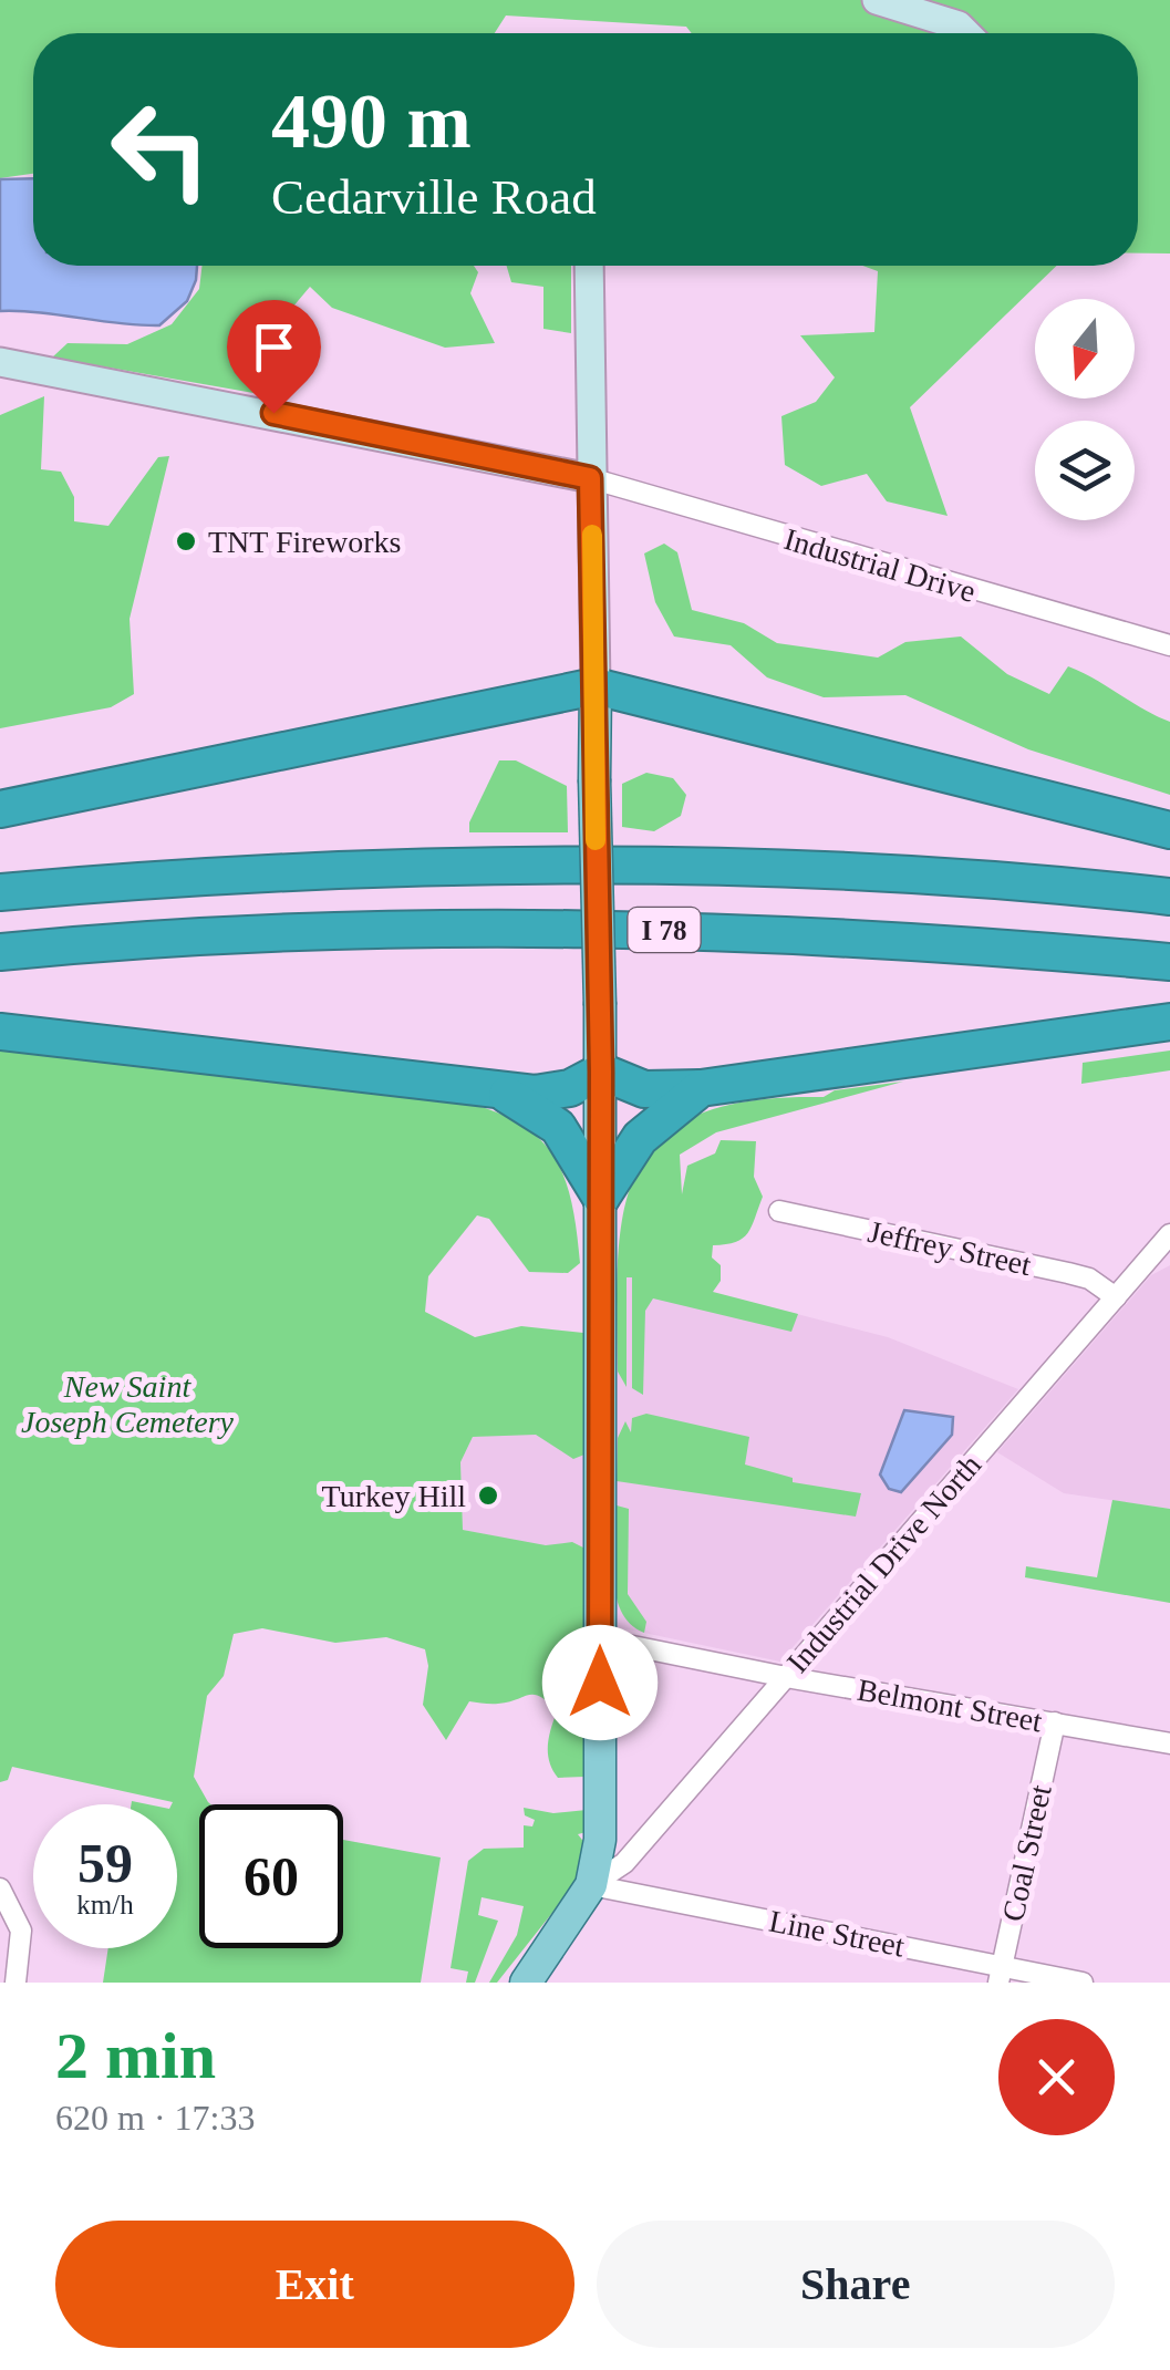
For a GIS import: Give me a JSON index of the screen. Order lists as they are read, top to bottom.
{
  "streets": {
    "highway": ["I 78"],
    "street": [
      "Industrial Drive",
      "Jeffrey Street",
      "Industrial Drive North",
      "Belmont Street",
      "Coal Street",
      "Line Street"
    ]
  },
  "crossings": [
    ["Jeffrey Street", "Industrial Drive North"],
    ["Industrial Drive North", "Belmont Street"],
    ["Industrial Drive North", "Line Street"],
    ["Belmont Street", "Coal Street"],
    ["Coal Street", "Line Street"]
  ],
  "parks": ["New Saint Joseph Cemetery"],
  "places": ["TNT Fireworks", "Turkey Hill"],
  "north": "bottom",
  "page": {
    "turn": ["490 m", "Cedarville Road"],
    "speed": "59 km/h",
    "limit": "60",
    "heading": ["2 min", "620 m · 17:33"],
    "buttons": ["Exit", "Share"]
  }
}
